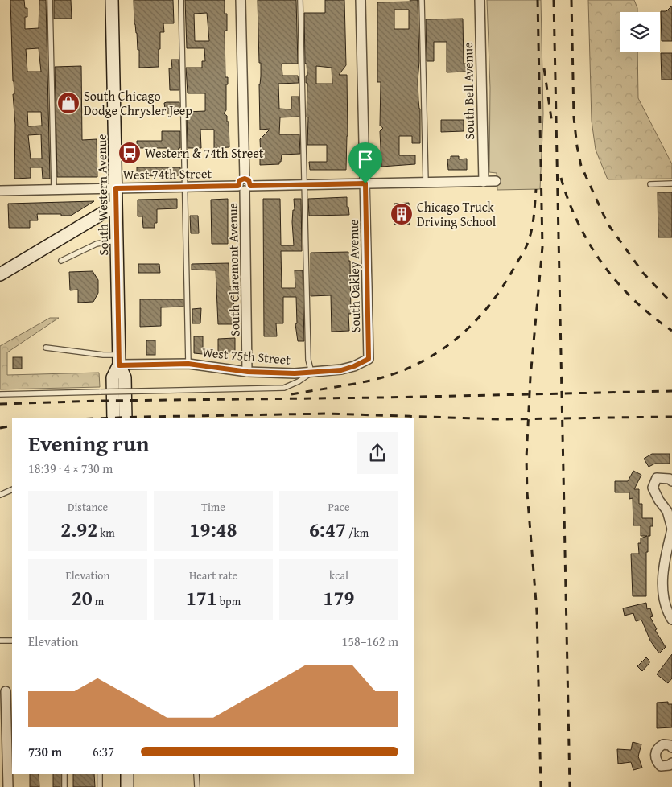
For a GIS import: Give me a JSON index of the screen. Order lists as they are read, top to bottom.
{
  "streets": {
    "main road": ["South Western Avenue"],
    "street": [
      "South Bell Avenue",
      "West 74th Street",
      "South Claremont Avenue",
      "South Oakley Avenue",
      "West 75th Street"
    ]
  },
  "crossings": [
    ["South Bell Avenue", "West 74th Street"],
    ["West 74th Street", "South Western Avenue"],
    ["West 74th Street", "South Claremont Avenue"],
    ["West 74th Street", "South Oakley Avenue"],
    ["South Western Avenue", "West 75th Street"],
    ["South Claremont Avenue", "West 75th Street"],
    ["South Oakley Avenue", "West 75th Street"]
  ],
  "places": {
    "shop": ["South Chicago Dodge Chrysler Jeep"],
    "bus stop": ["Western & 74th Street"],
    "building": ["Chicago Truck Driving School"]
  },
  "page": {
    "heading": ["Evening run", "18:39 · 4 × 730 m"],
    "stats": [
      ["Distance", "2.92 km"],
      ["Time", "19:48"],
      ["Pace", "6:47 /km"],
      ["Elevation", "20 m"],
      ["Heart rate", "171 bpm"],
      ["kcal", "179"]
    ],
    "chart": ["Elevation", "158–162 m"],
    "list": [
      {
        "name": "730 m",
        "note": "6:37"
      }
    ]
  }
}
